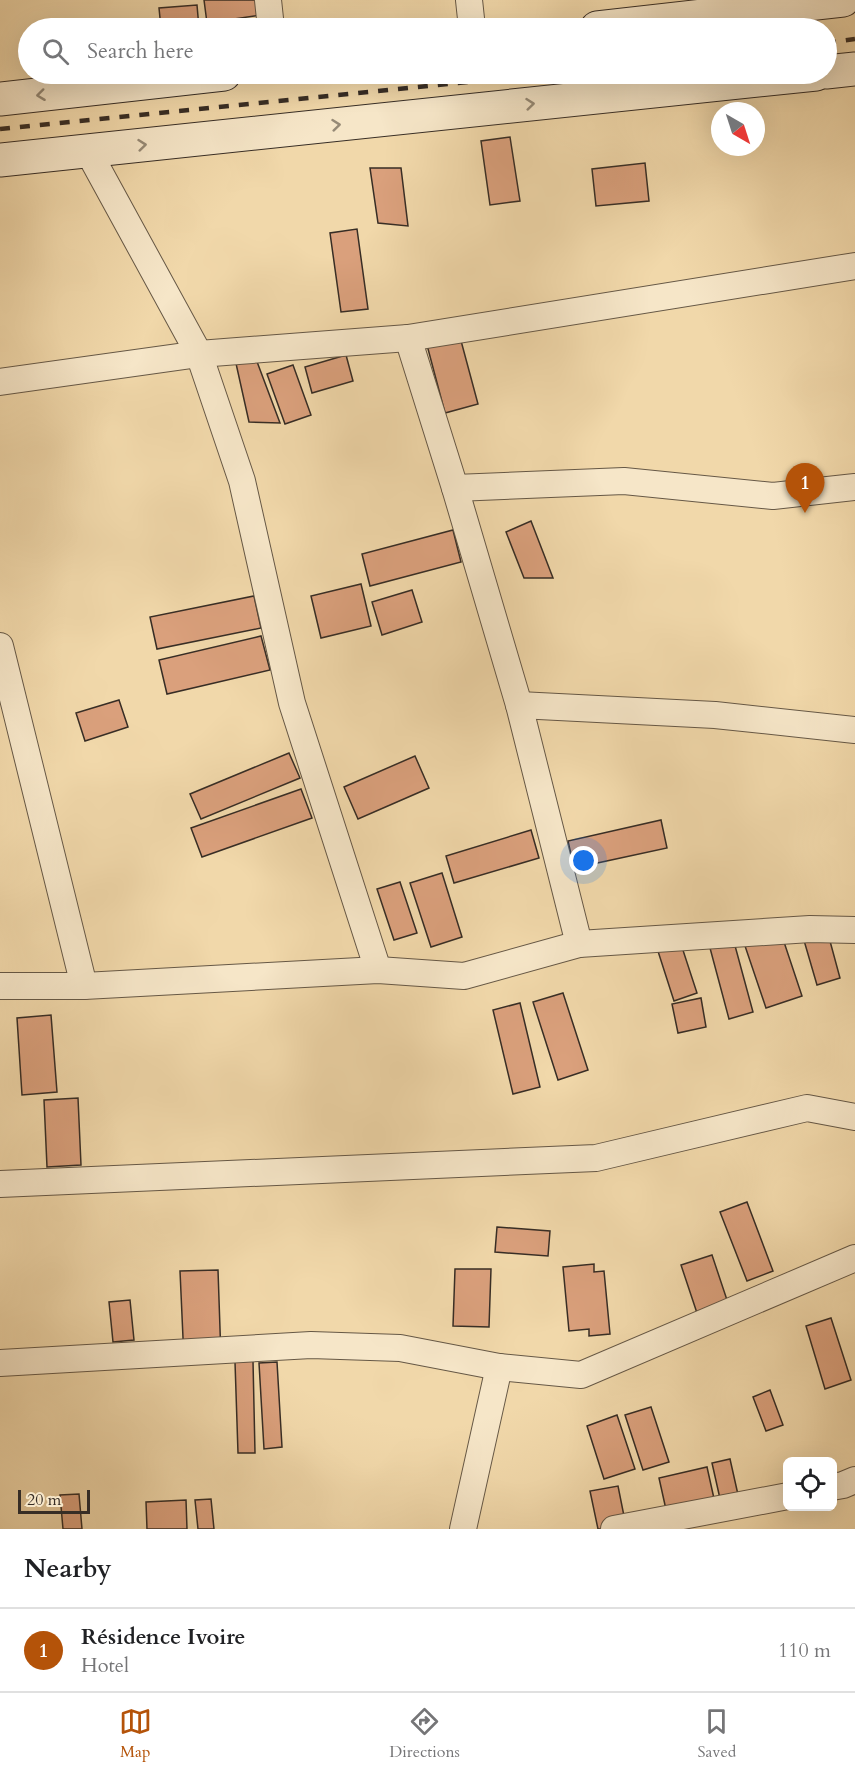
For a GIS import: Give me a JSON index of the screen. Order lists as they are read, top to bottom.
{
  "scale_bar": "20 m",
  "north": "bottom right",
  "page": {
    "search": "Search here",
    "pins": "1",
    "scale": "20 m",
    "heading": "Nearby",
    "list": [
      {
        "mark": "1",
        "name": "Résidence Ivoire",
        "note": "Hotel",
        "value": "110 m"
      }
    ],
    "nav": ["Map", "Directions", "Saved"]
  }
}
